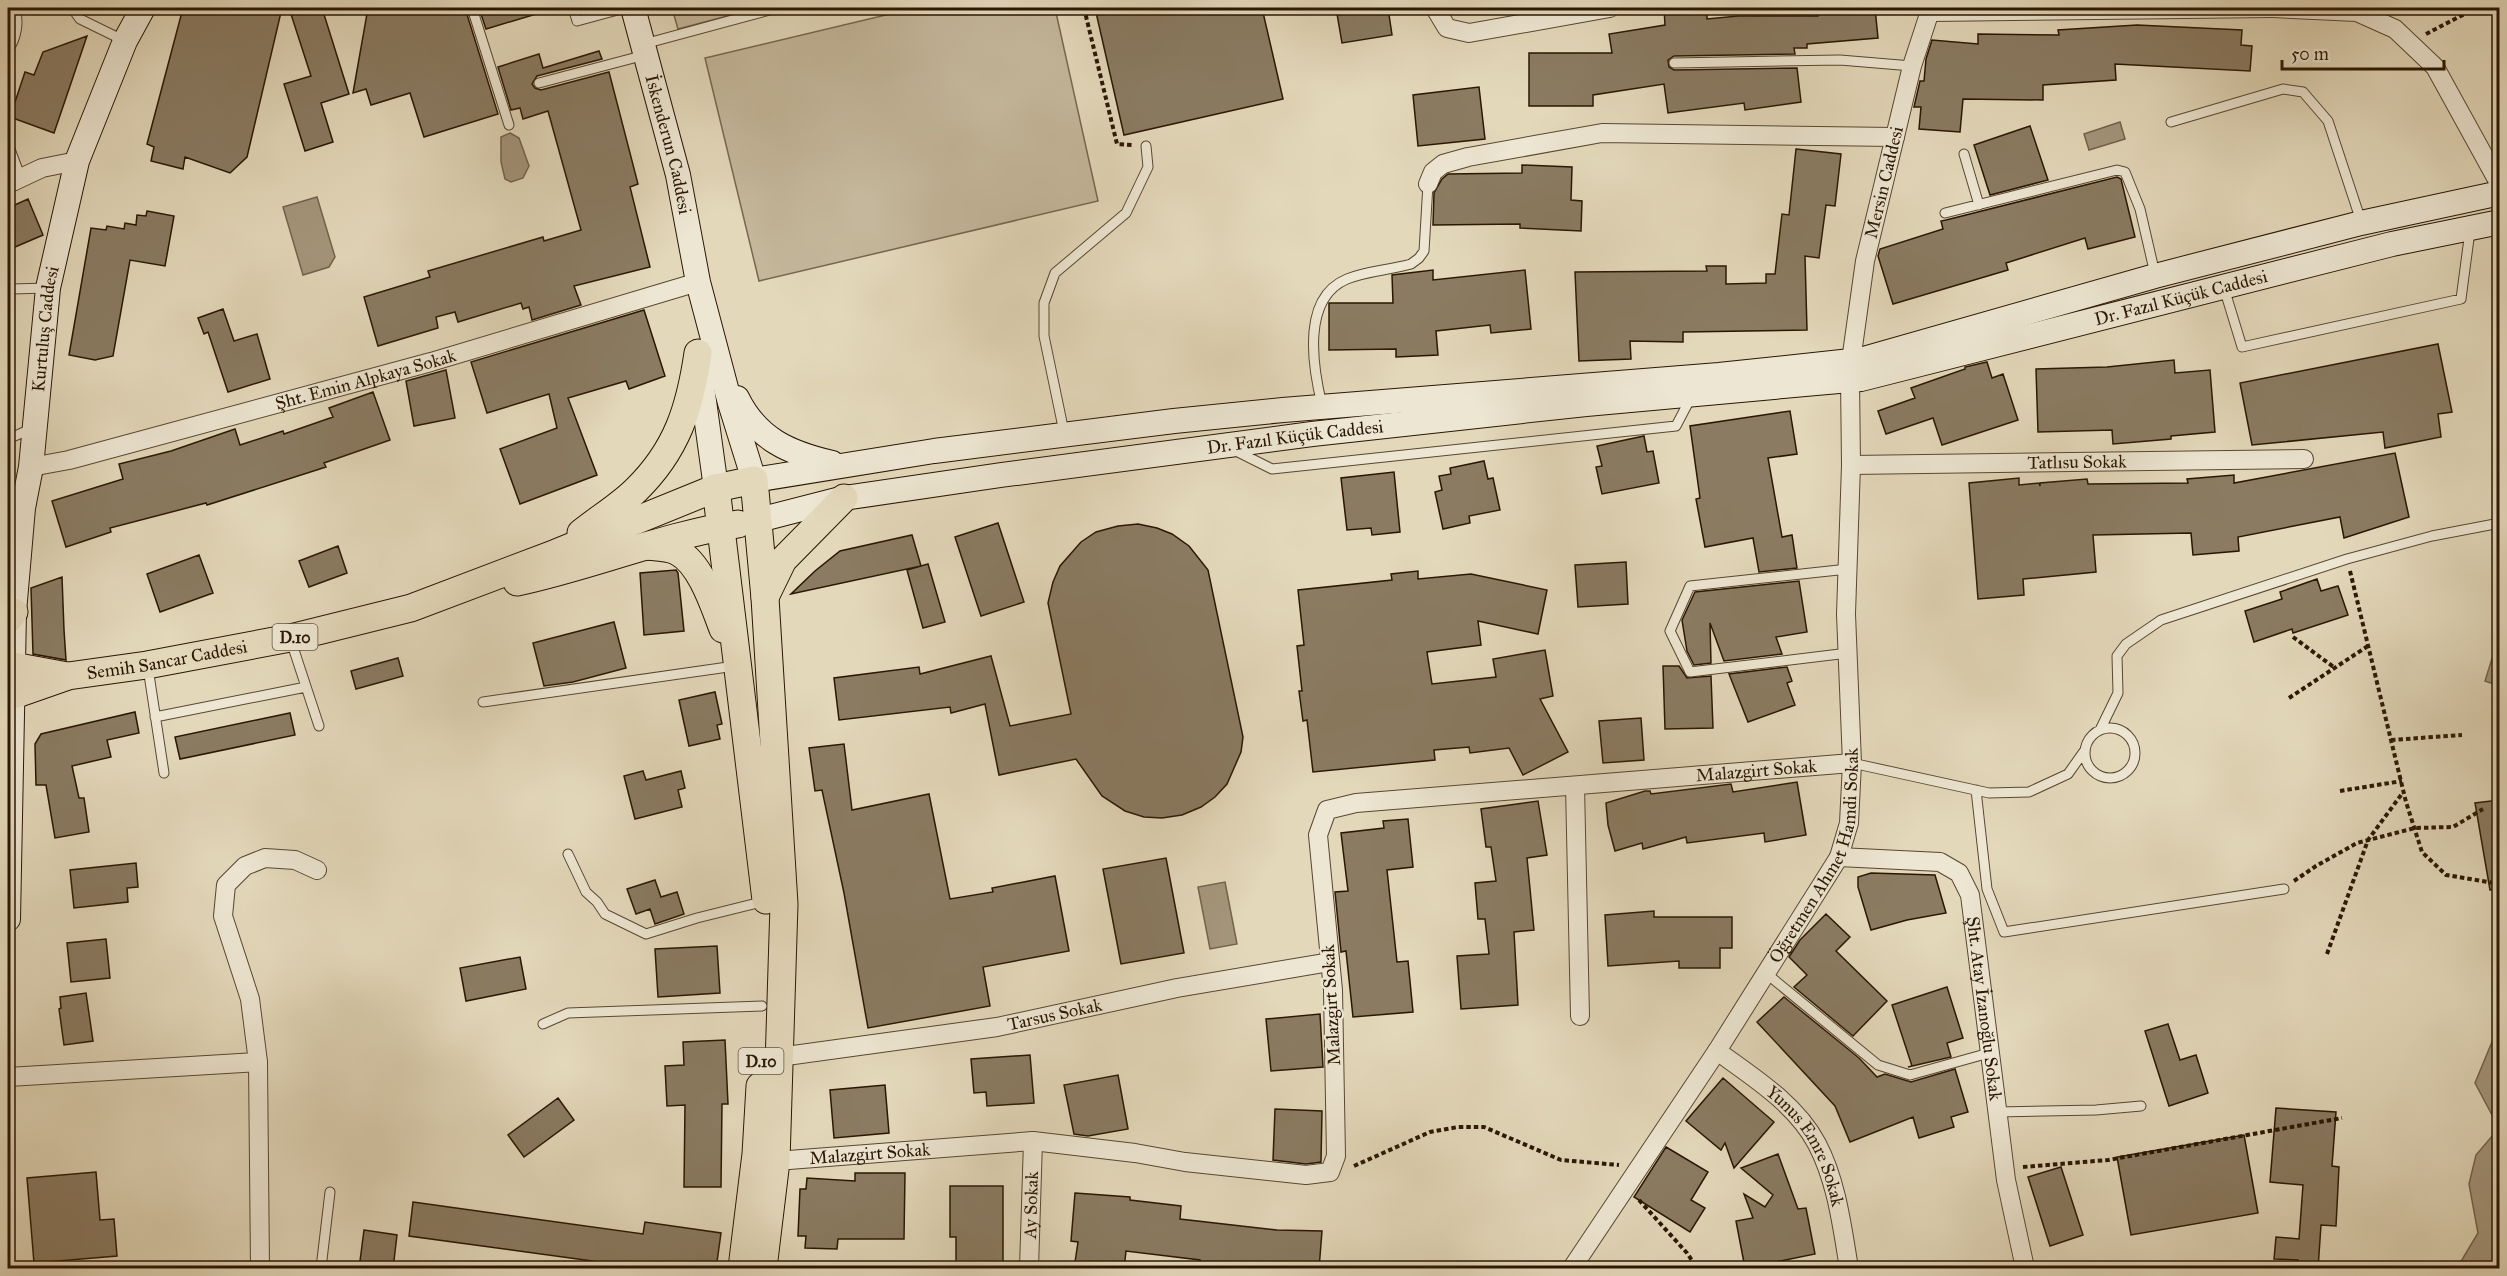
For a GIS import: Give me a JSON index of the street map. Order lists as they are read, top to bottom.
{
  "streets": {
    "main road": ["D.10", "Semih Sancar Caddesi"],
    "street": [
      "İskenderun Caddesi",
      "Mersin Caddesi",
      "Dr. Fazıl Küçük Caddesi",
      "Kurtuluş Caddesi",
      "Şht. Emin Alpkaya Sokak",
      "Tatlısu Sokak",
      "Malazgirt Sokak",
      "Öğretmen Ahmet Hamdi Sokak",
      "Şht. Atay İzanoğlu Sokak",
      "Tarsus Sokak",
      "Yunus Emre Sokak",
      "Ay Sokak"
    ]
  },
  "crossings": [
    ["İskenderun Caddesi", "Şht. Emin Alpkaya Sokak"],
    ["Mersin Caddesi", "Dr. Fazıl Küçük Caddesi"],
    ["Mersin Caddesi", "Öğretmen Ahmet Hamdi Sokak"],
    ["Dr. Fazıl Küçük Caddesi", "D.10"],
    ["Dr. Fazıl Küçük Caddesi", "Öğretmen Ahmet Hamdi Sokak"],
    ["Kurtuluş Caddesi", "Şht. Emin Alpkaya Sokak"],
    ["Kurtuluş Caddesi", "Semih Sancar Caddesi"],
    ["Tatlısu Sokak", "Öğretmen Ahmet Hamdi Sokak"],
    ["D.10", "Semih Sancar Caddesi"],
    ["D.10", "Malazgirt Sokak"],
    ["D.10", "Tarsus Sokak"],
    ["Malazgirt Sokak", "Öğretmen Ahmet Hamdi Sokak"],
    ["Malazgirt Sokak", "Tarsus Sokak"],
    ["Malazgirt Sokak", "Ay Sokak"],
    ["Öğretmen Ahmet Hamdi Sokak", "Şht. Atay İzanoğlu Sokak"],
    ["Öğretmen Ahmet Hamdi Sokak", "Yunus Emre Sokak"]
  ],
  "scale_bar": "50 m"
}
